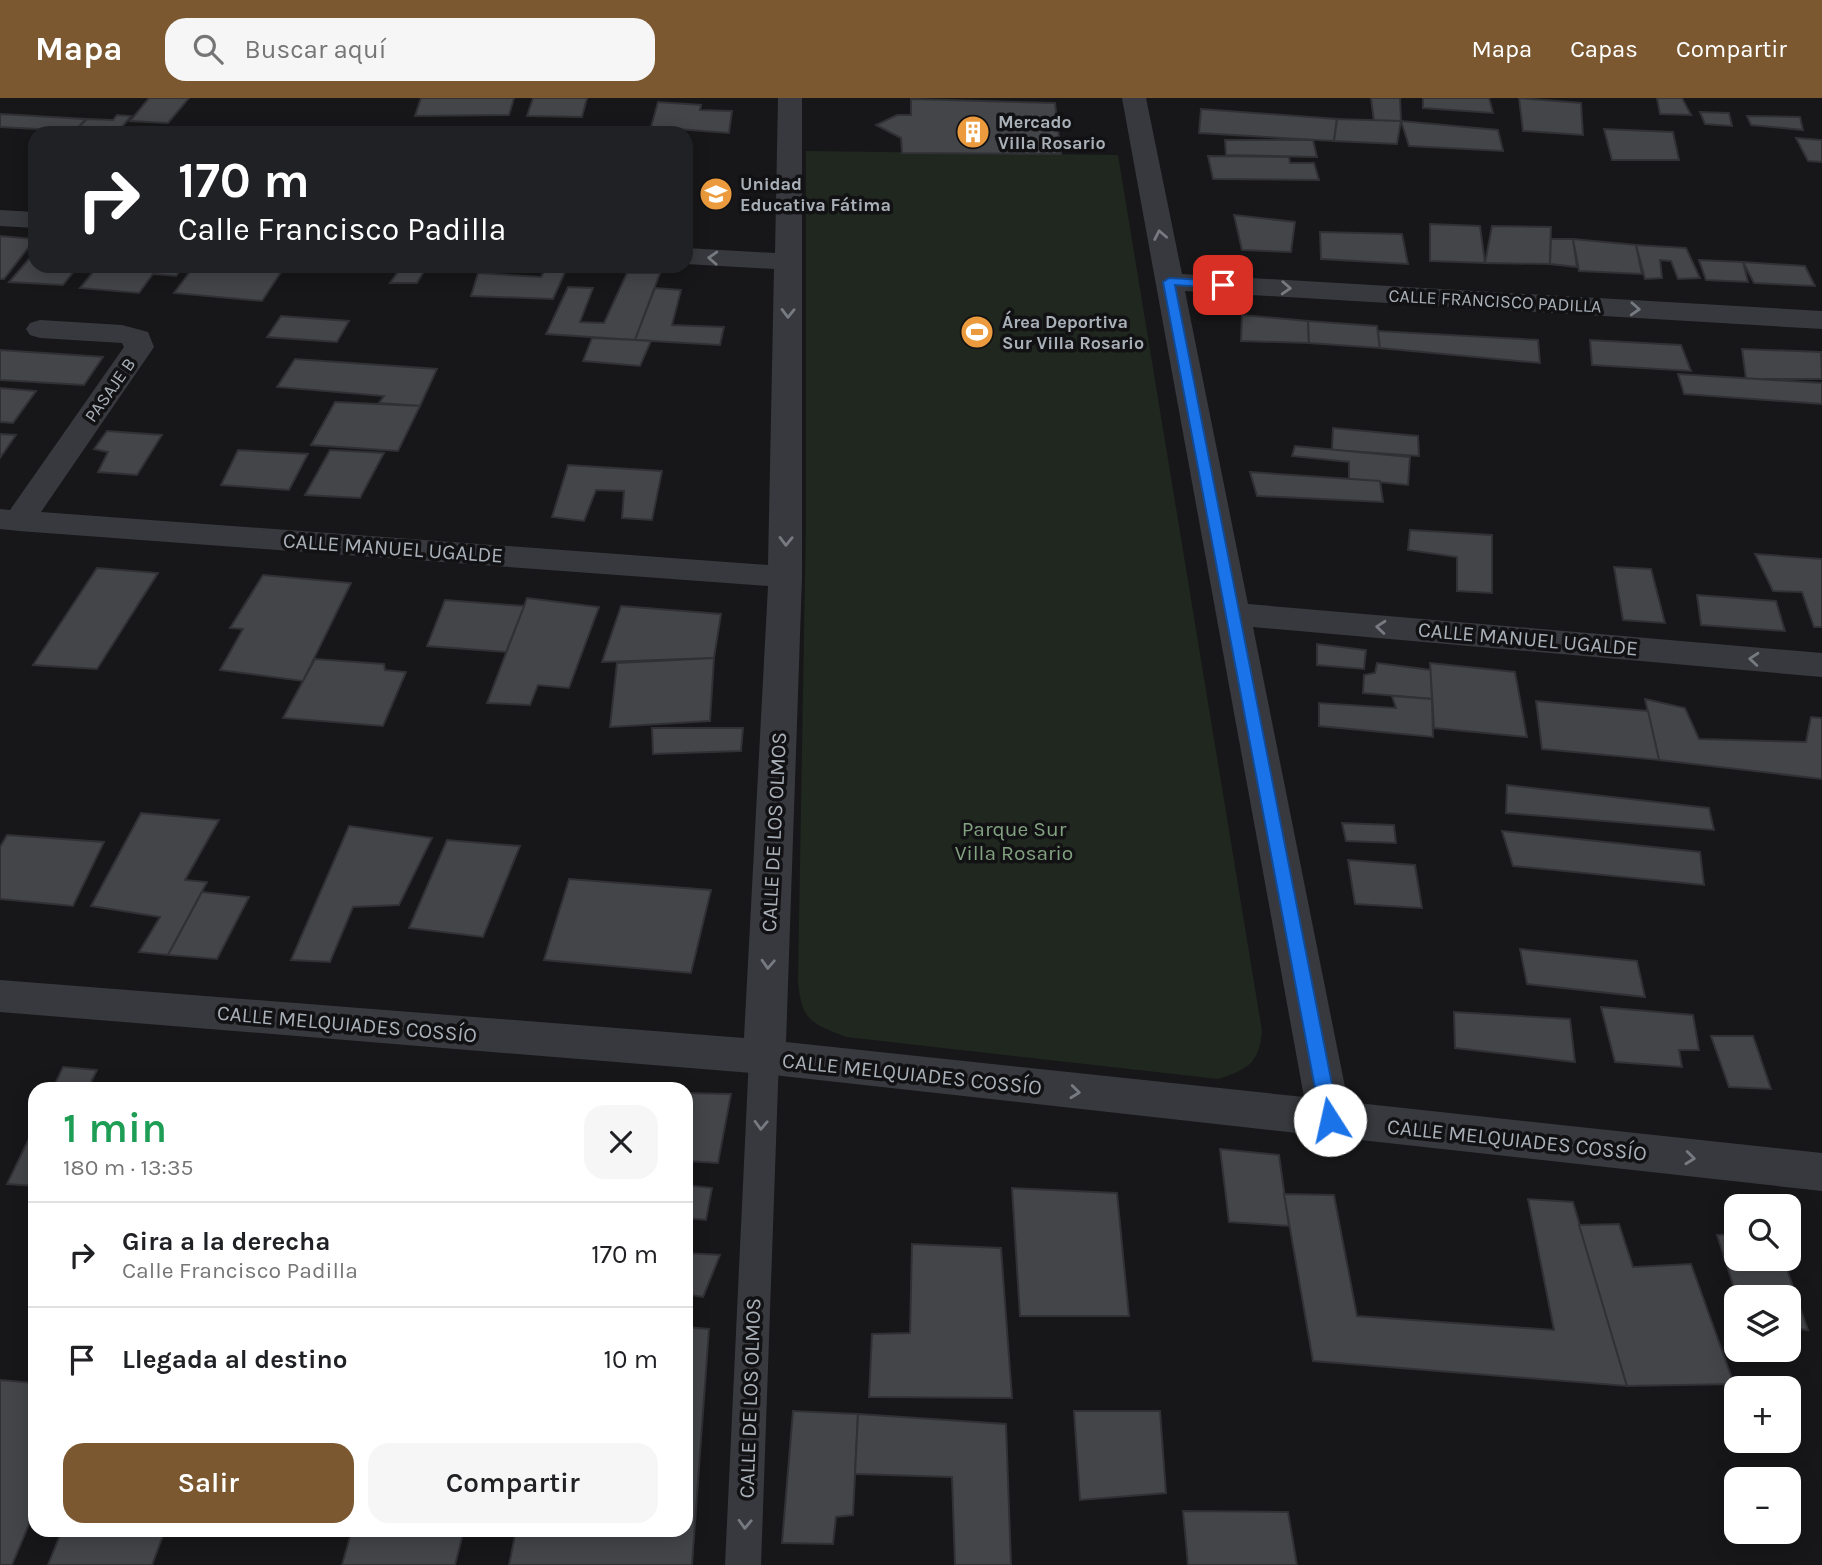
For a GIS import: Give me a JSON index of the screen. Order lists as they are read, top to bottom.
{
  "streets": {
    "street": [
      "CALLE FRANCISCO PADILLA",
      "PASAJE B",
      "CALLE MANUEL UGALDE",
      "CALLE DE LOS OLMOS",
      "CALLE MELQUIADES COSSÍO"
    ]
  },
  "crossings": [
    ["PASAJE B", "CALLE MANUEL UGALDE"],
    ["CALLE MANUEL UGALDE", "CALLE DE LOS OLMOS"],
    ["CALLE DE LOS OLMOS", "CALLE MELQUIADES COSSÍO"]
  ],
  "one_way": [
    "CALLE FRANCISCO PADILLA",
    "CALLE MANUEL UGALDE",
    "CALLE DE LOS OLMOS",
    "CALLE MELQUIADES COSSÍO"
  ],
  "parks": ["Parque Sur Villa Rosario"],
  "places": {
    "building": ["Mercado Villa Rosario"],
    "school or university": ["Unidad Educativa Fátima"],
    "sports": ["Área Deportiva Sur Villa Rosario"]
  },
  "page": {
    "header": "Mapa",
    "search": "Buscar aquí",
    "nav": ["Mapa", "Capas", "Compartir"],
    "turn": ["170 m", "Calle Francisco Padilla"],
    "heading": ["1 min", "180 m · 13:35"],
    "map_buttons": ["+", "−"],
    "list": [
      {
        "name": "Gira a la derecha",
        "note": "Calle Francisco Padilla",
        "value": "170 m"
      },
      {
        "name": "Llegada al destino",
        "value": "10 m"
      }
    ],
    "buttons": ["Salir", "Compartir"]
  }
}
